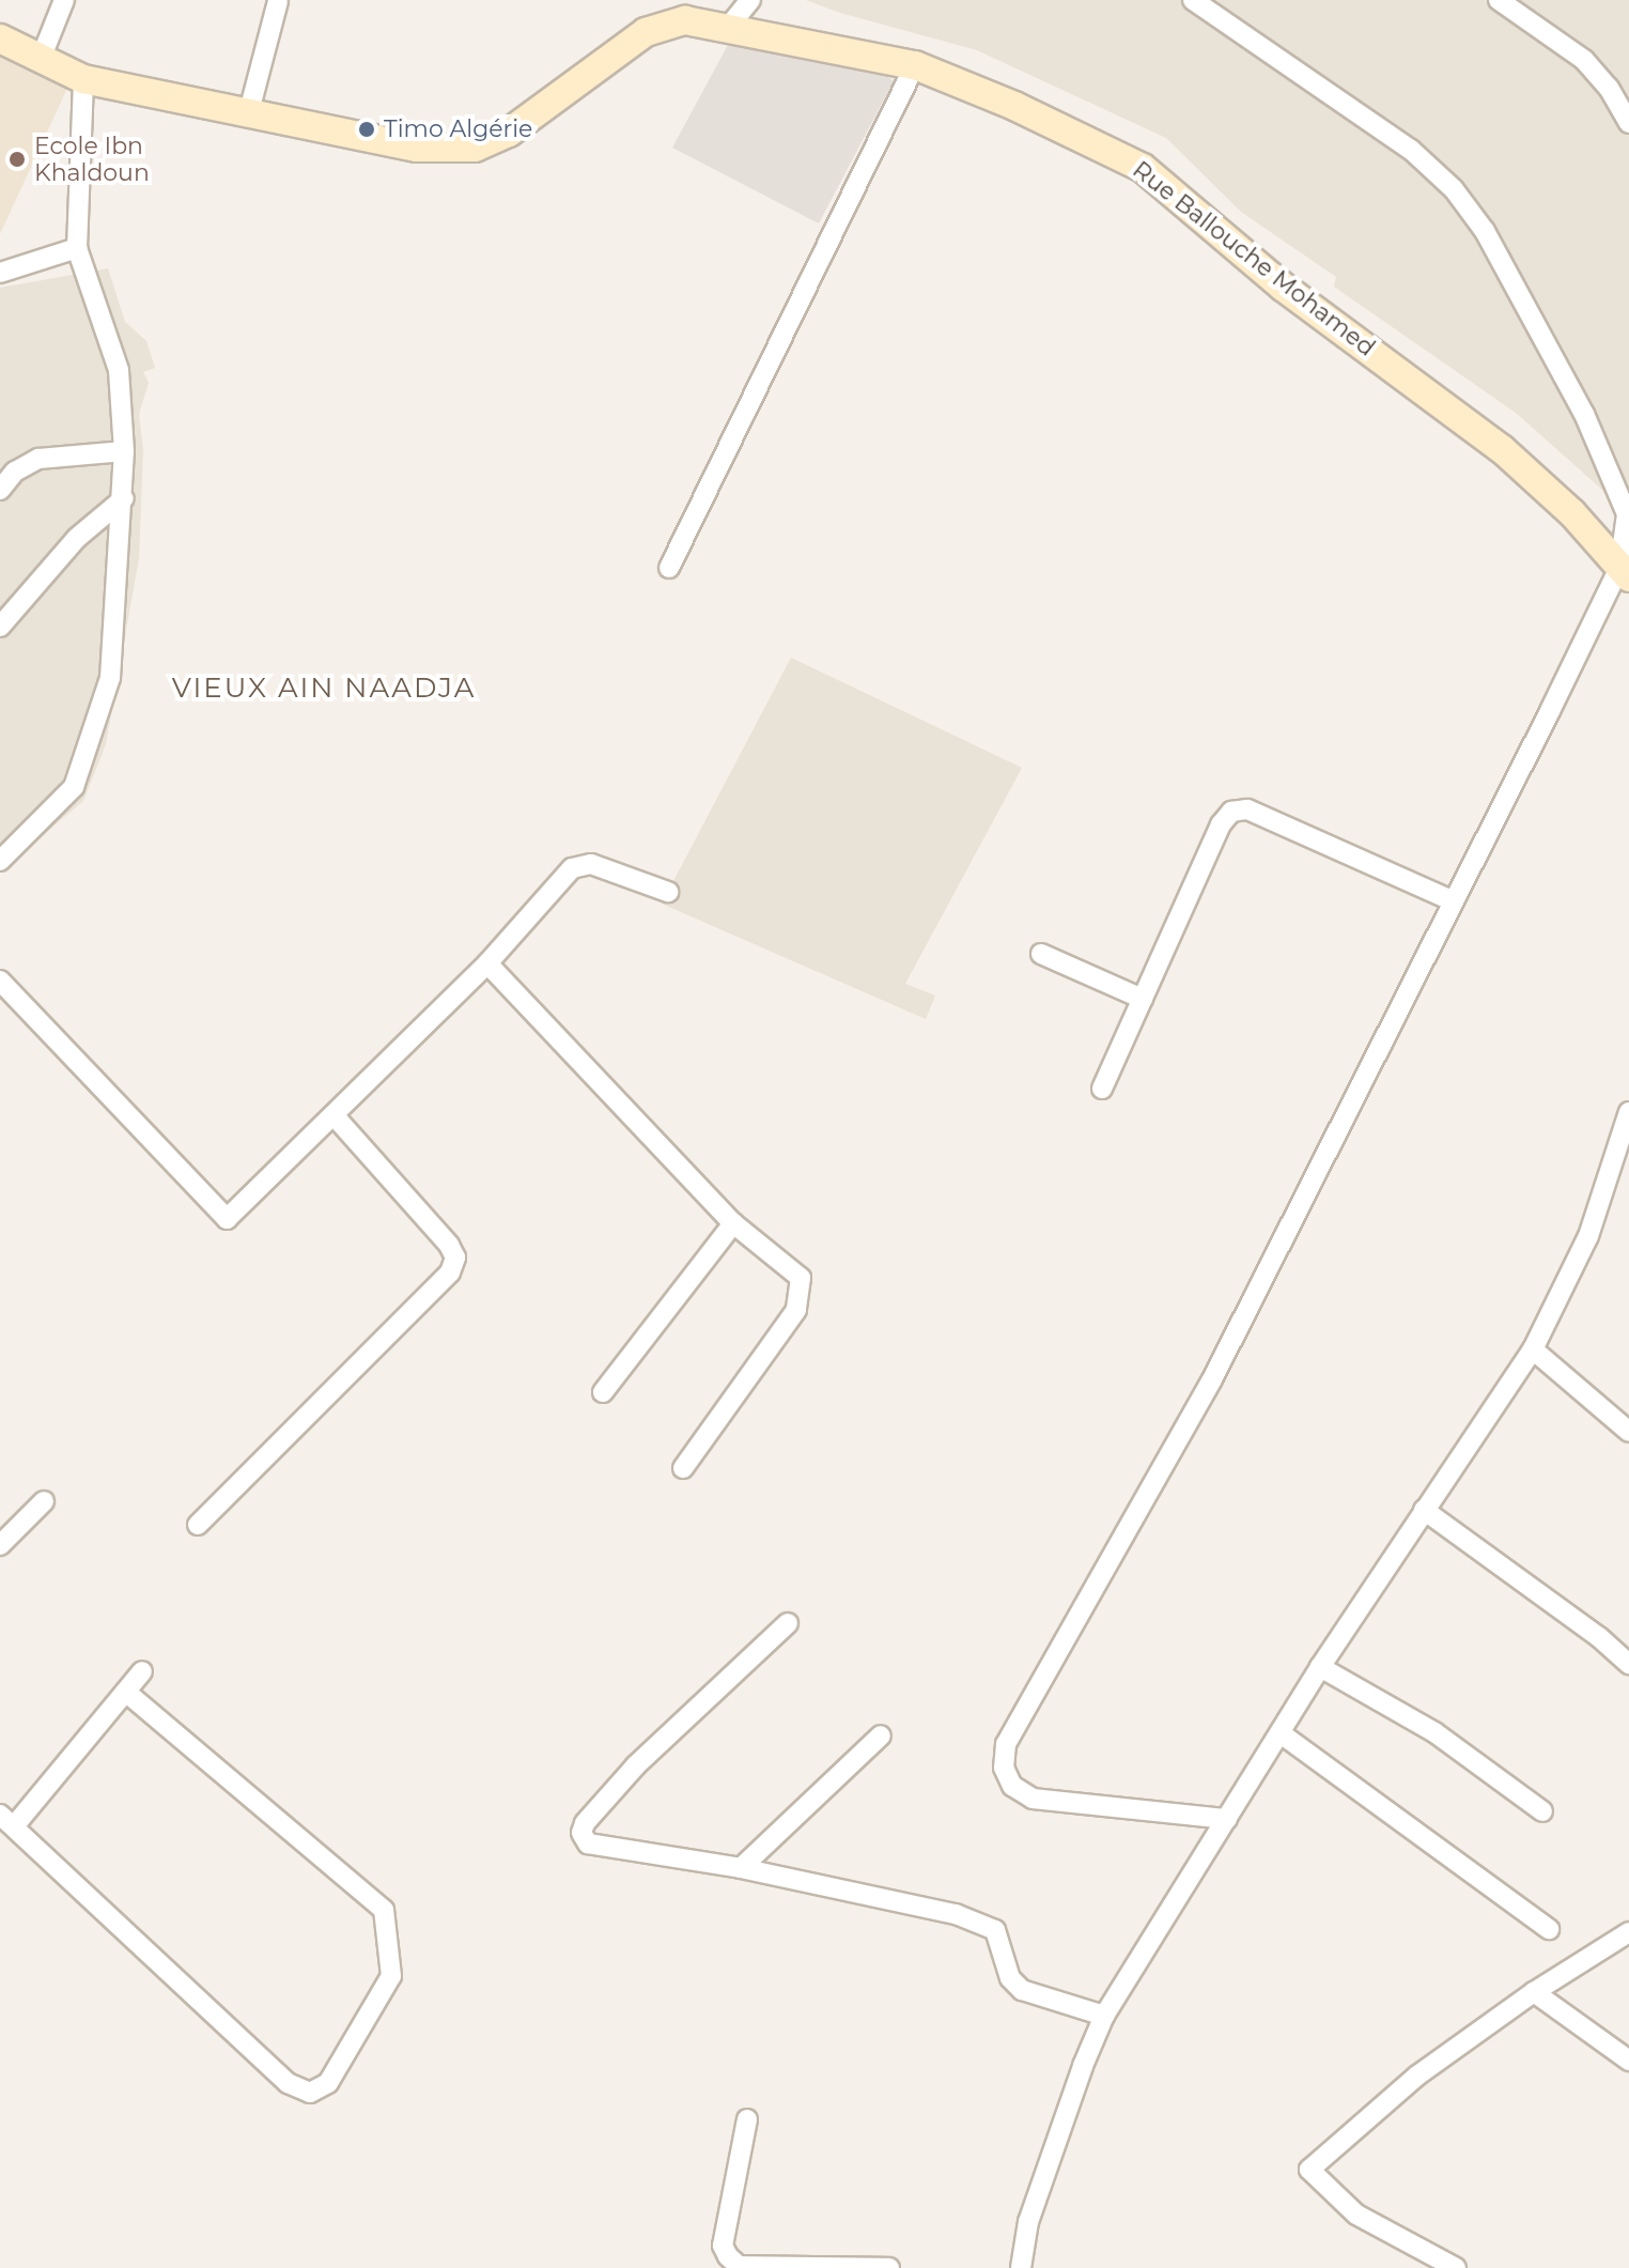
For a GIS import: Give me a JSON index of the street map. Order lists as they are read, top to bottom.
{
  "streets": {
    "street": ["Rue Ballouche Mohamed"]
  },
  "districts": ["VIEUX AIN NAADJA"],
  "places": ["Timo Algérie", "Ecole Ibn Khaldoun"]
}
